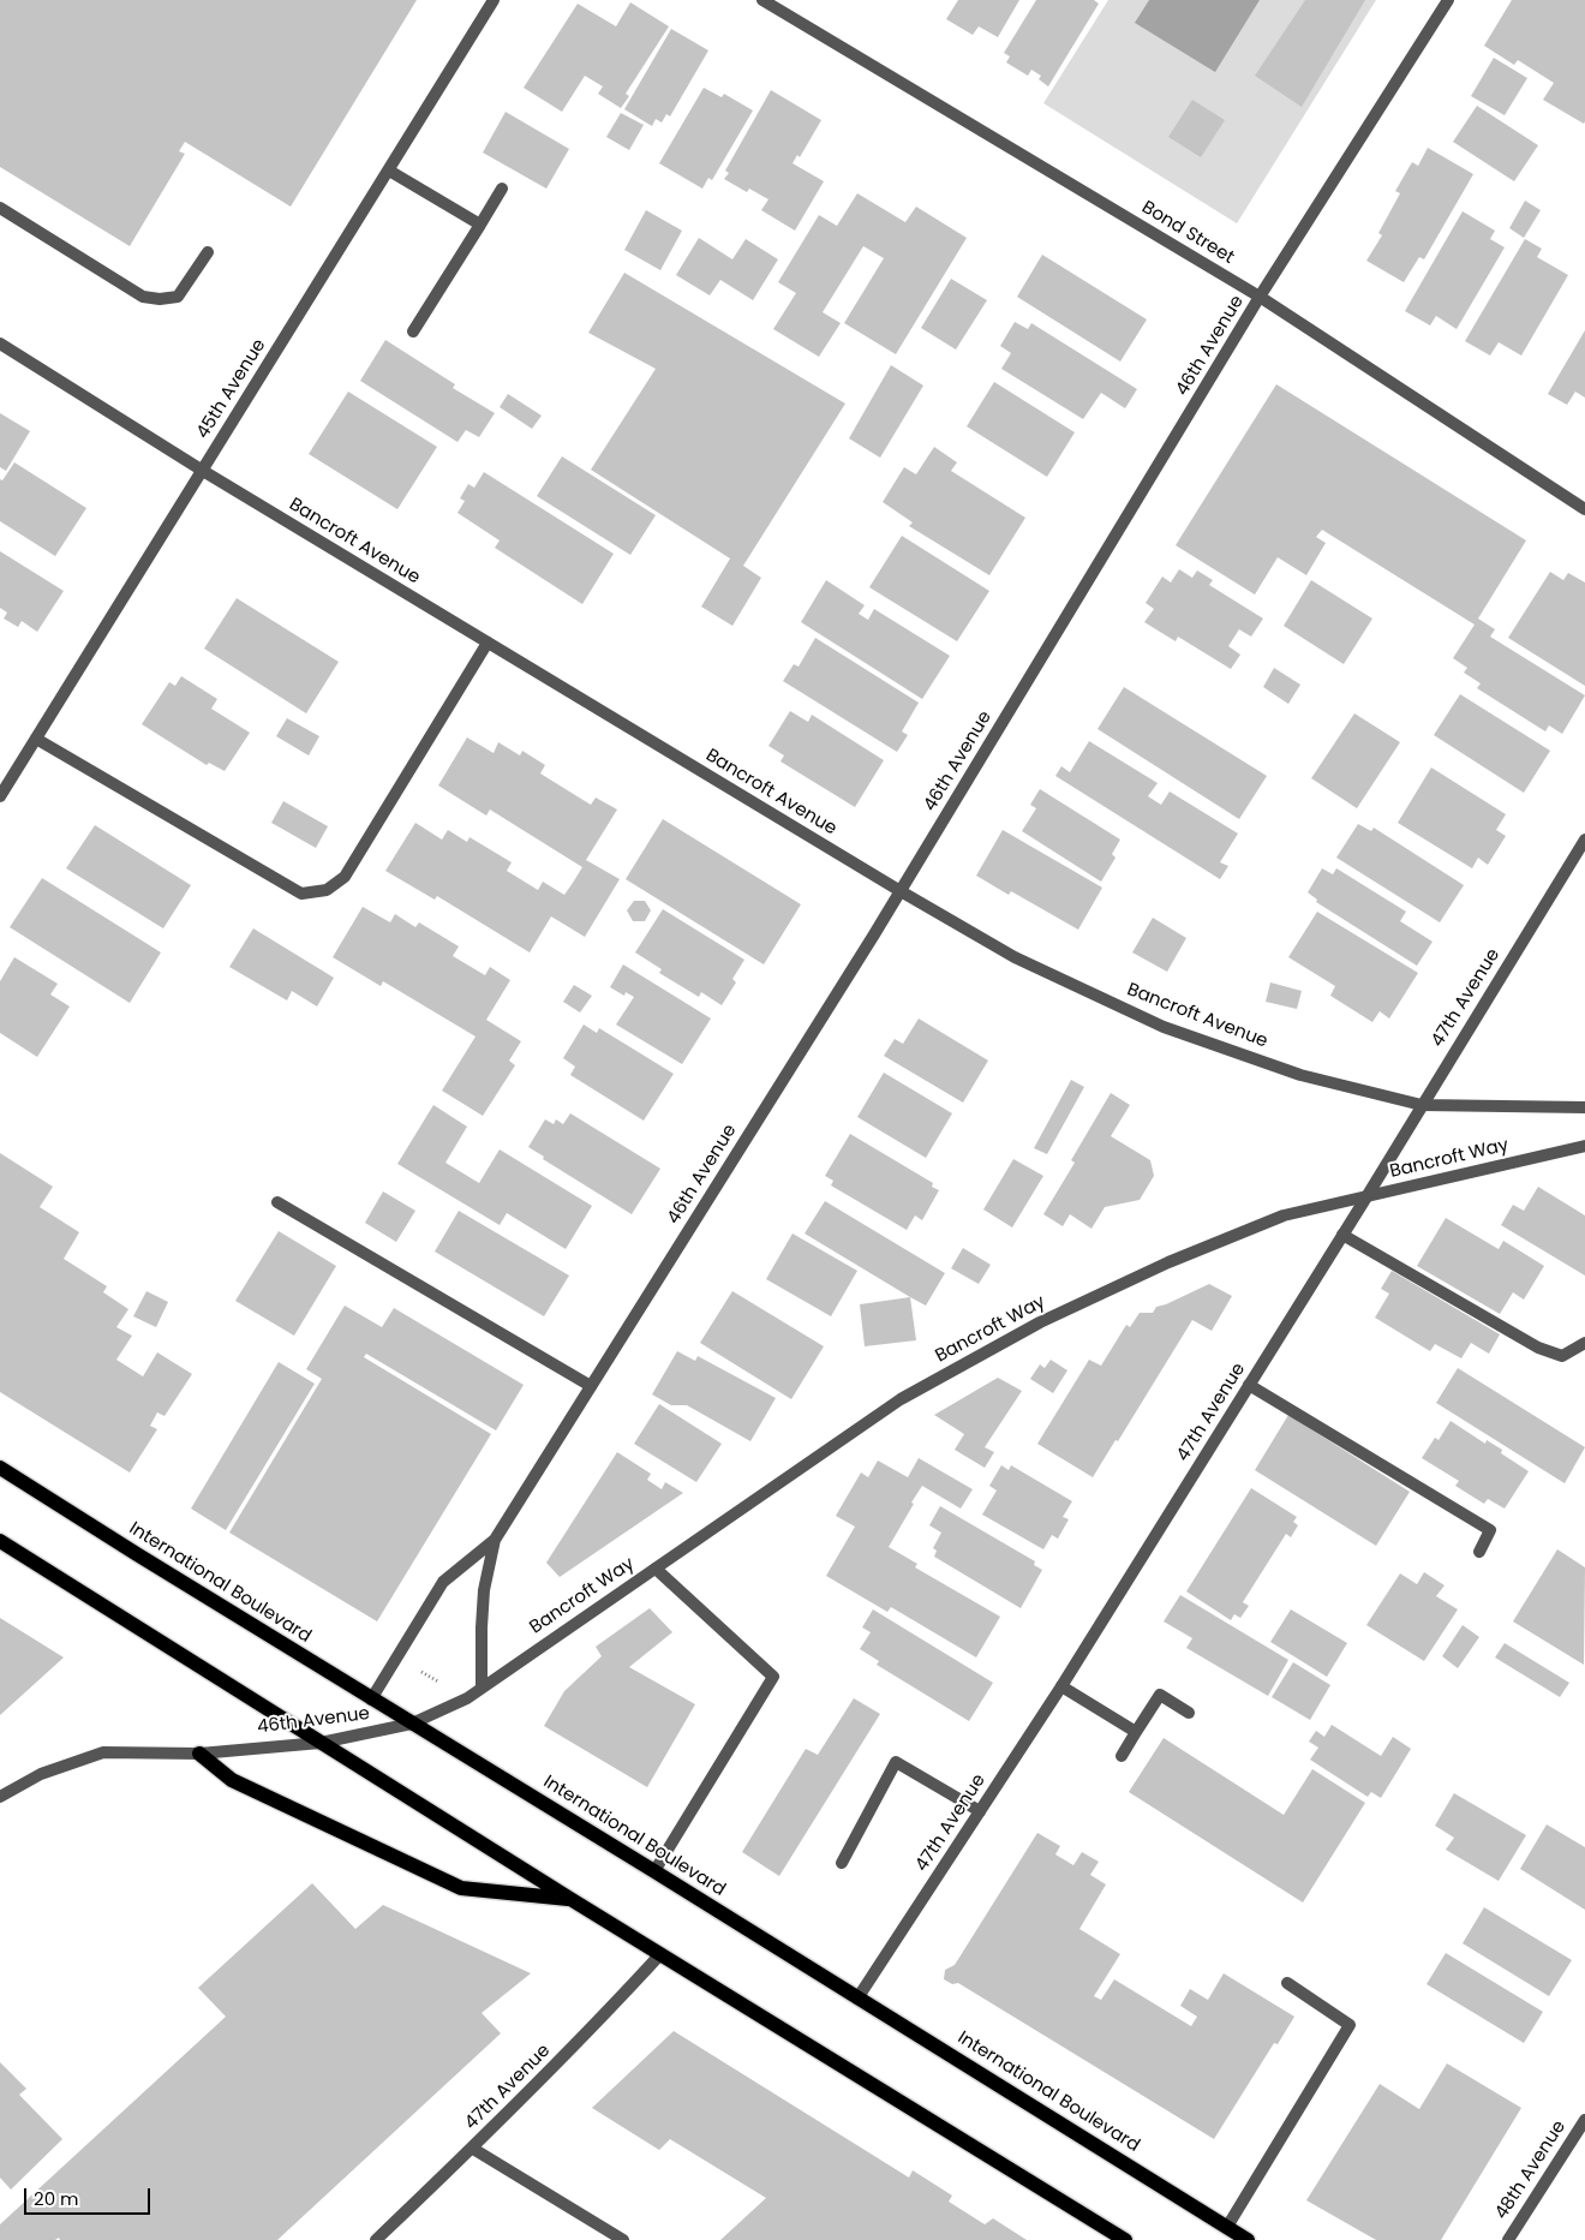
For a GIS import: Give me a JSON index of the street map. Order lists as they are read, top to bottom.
{
  "streets": {
    "main road": ["International Boulevard"],
    "street": [
      "Bond Street",
      "46th Avenue",
      "45th Avenue",
      "Bancroft Avenue",
      "47th Avenue",
      "Bancroft Way",
      "48th Avenue"
    ]
  },
  "crossings": [
    ["Bond Street", "46th Avenue"],
    ["46th Avenue", "Bancroft Avenue"],
    ["46th Avenue", "Bancroft Way"],
    ["46th Avenue", "International Boulevard"],
    ["45th Avenue", "Bancroft Avenue"],
    ["Bancroft Avenue", "47th Avenue"],
    ["47th Avenue", "Bancroft Way"],
    ["47th Avenue", "International Boulevard"]
  ],
  "scale_bar": "20 m"
}
